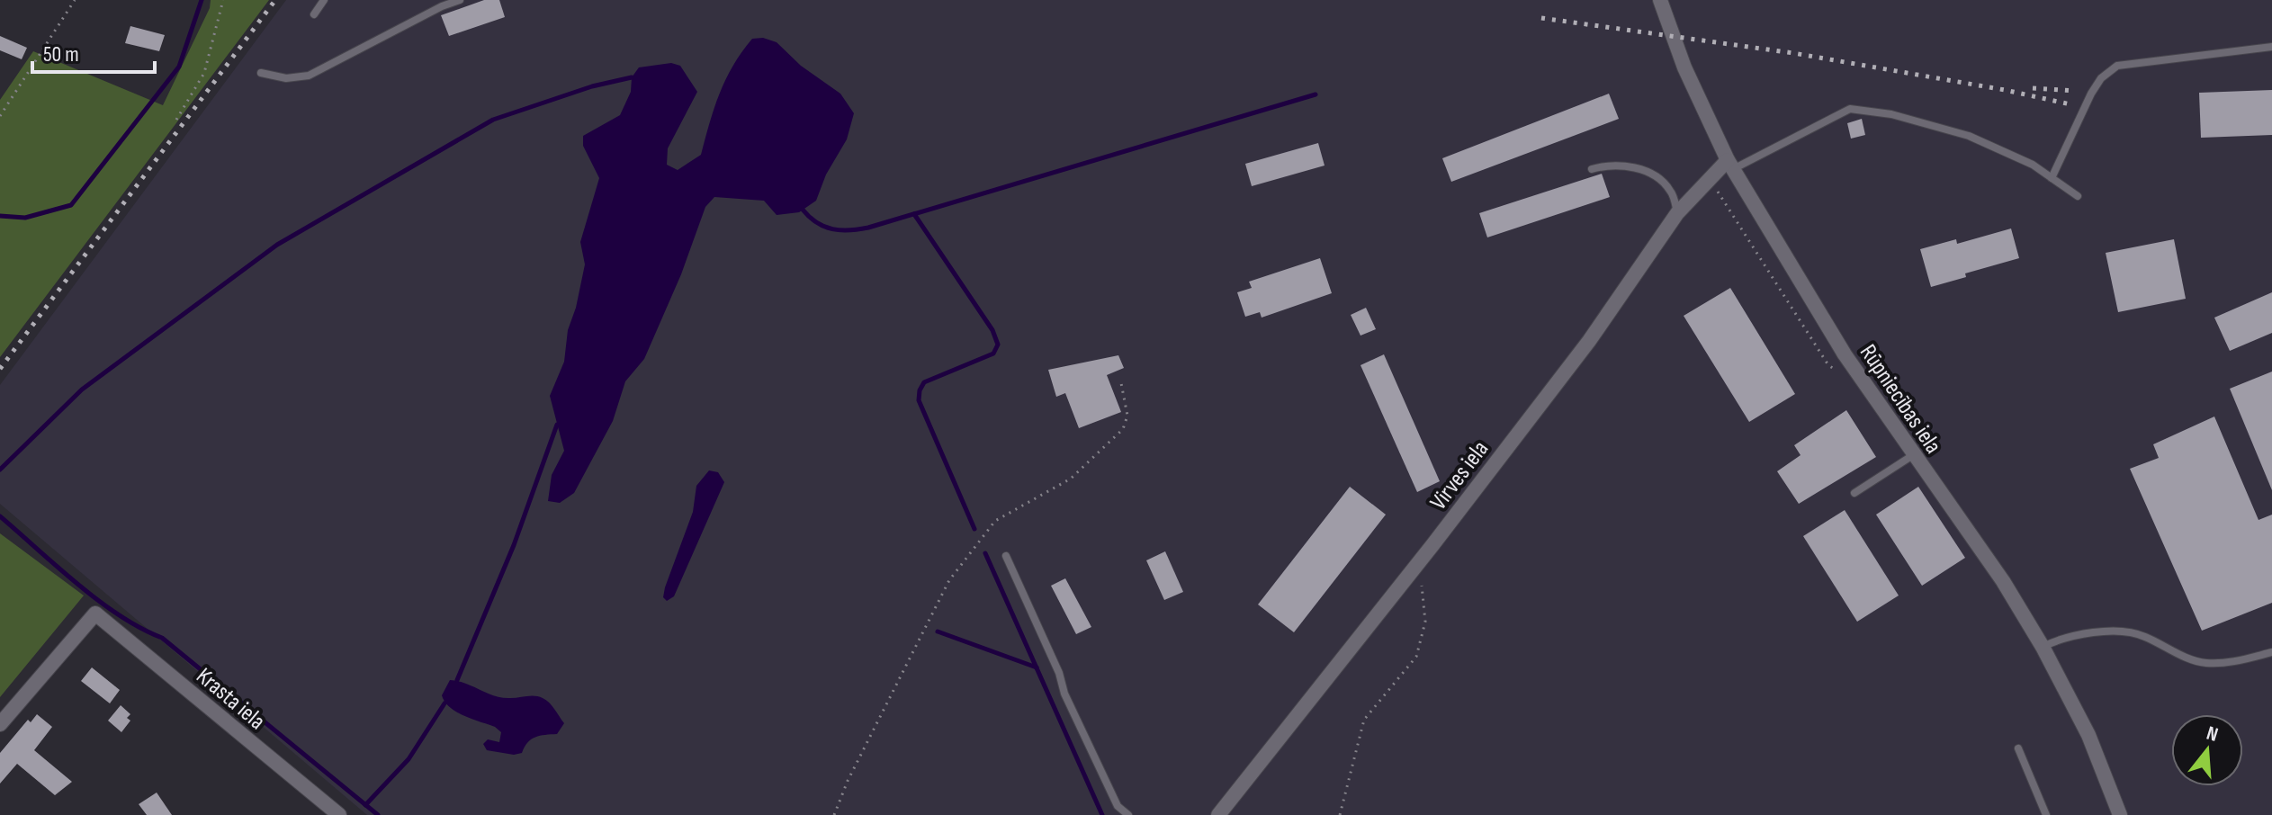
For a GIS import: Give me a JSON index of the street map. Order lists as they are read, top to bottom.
{
  "streets": {
    "street": ["Rūpniecības iela", "Virves iela", "Krasta iela"]
  },
  "crossings": [
    ["Rūpniecības iela", "Virves iela"]
  ],
  "scale_bar": "50 m",
  "north": "top"
}
